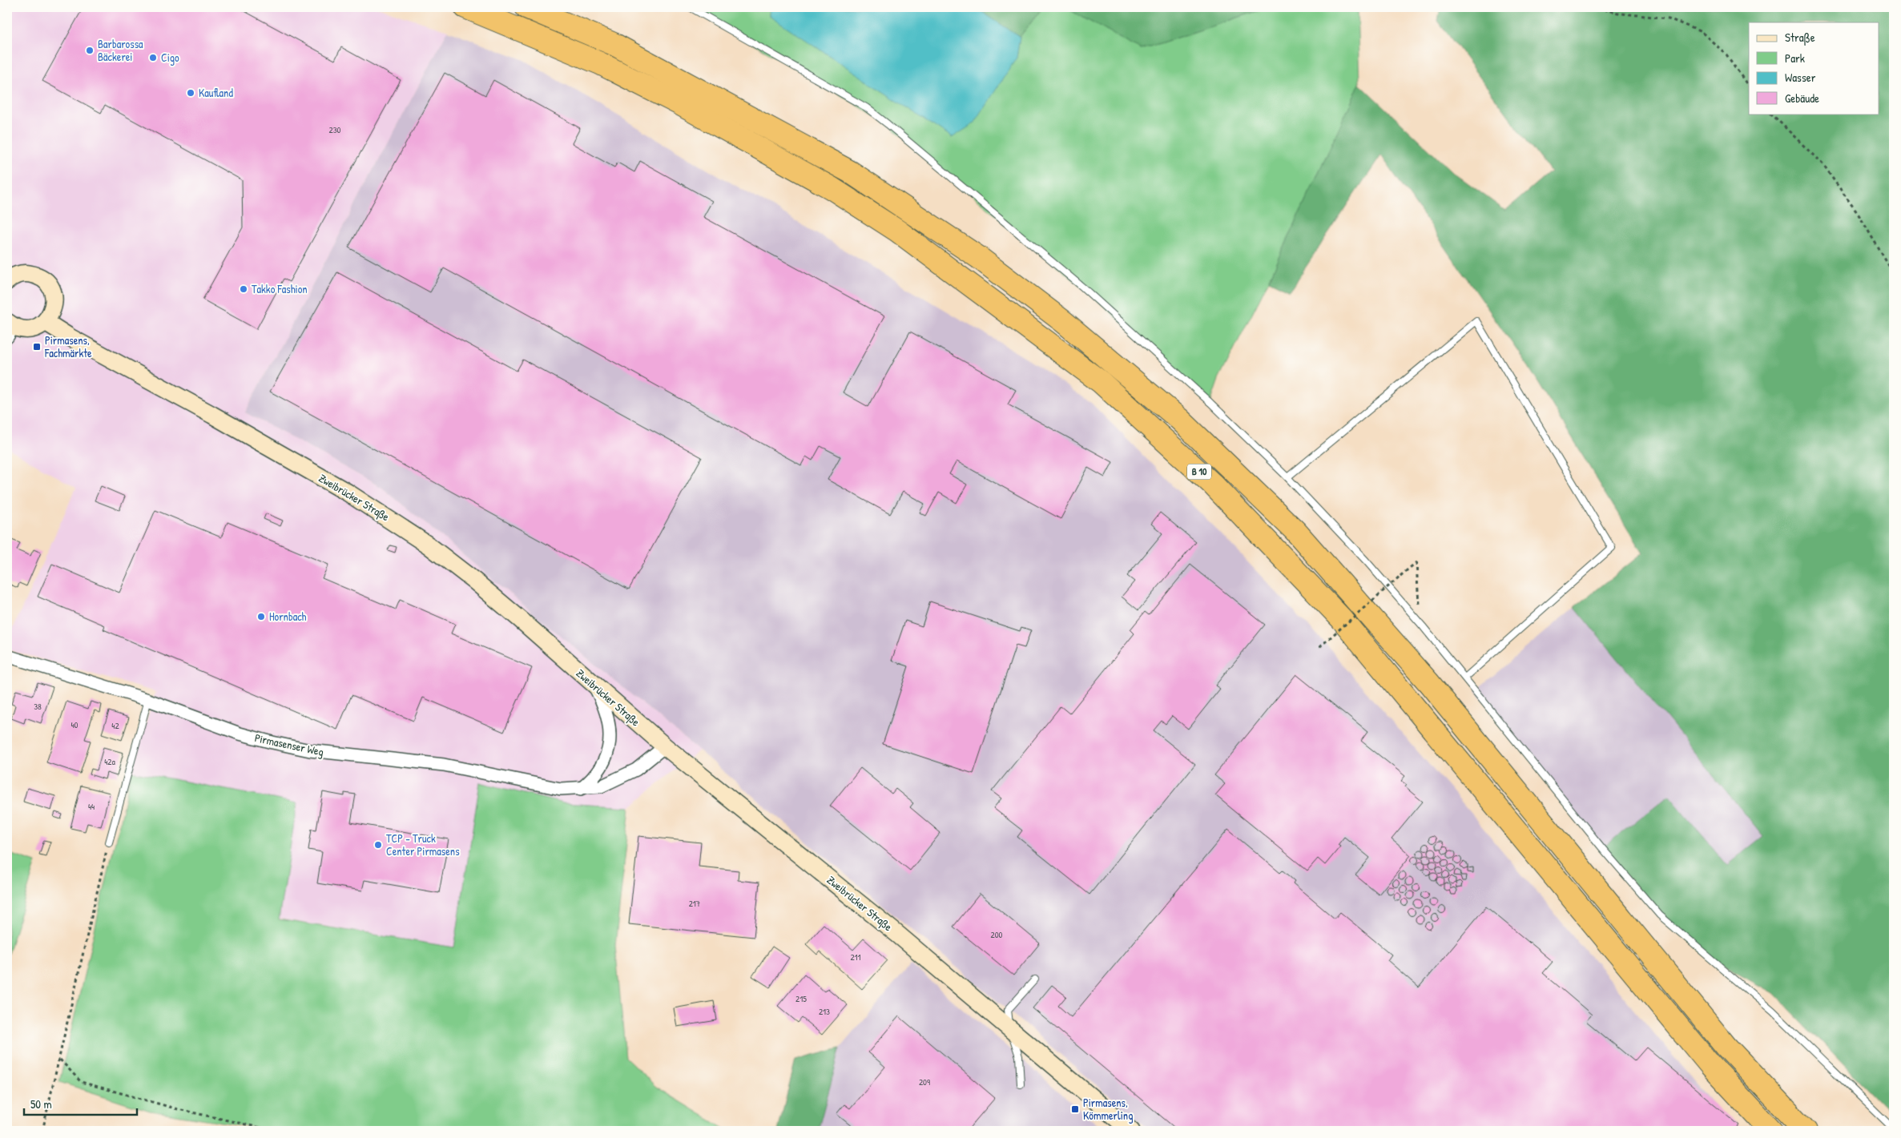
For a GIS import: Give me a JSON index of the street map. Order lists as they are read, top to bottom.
{
  "streets": {
    "highway": ["B 10"],
    "street": ["Zweibrücker Straße", "Pirmasenser Weg"]
  },
  "crossings": [
    ["Zweibrücker Straße", "Pirmasenser Weg"]
  ],
  "places": {
    "other": [
      "Barbarossa Bäckerei",
      "Cigo",
      "Kaufland",
      "Takko Fashion",
      "Hornbach",
      "TCP - Truck Center Pirmasens"
    ],
    "transit": ["Pirmasens, Fachmärkte", "Pirmasens, Kömmerling"]
  },
  "house_numbers": [
    "230",
    "38",
    "40",
    "42",
    "42a",
    "44",
    "217",
    "200",
    "211",
    "215",
    "213",
    "209"
  ],
  "legend": [
    "Straße",
    "Park",
    "Wasser",
    "Gebäude"
  ],
  "scale_bar": "50 m"
}
